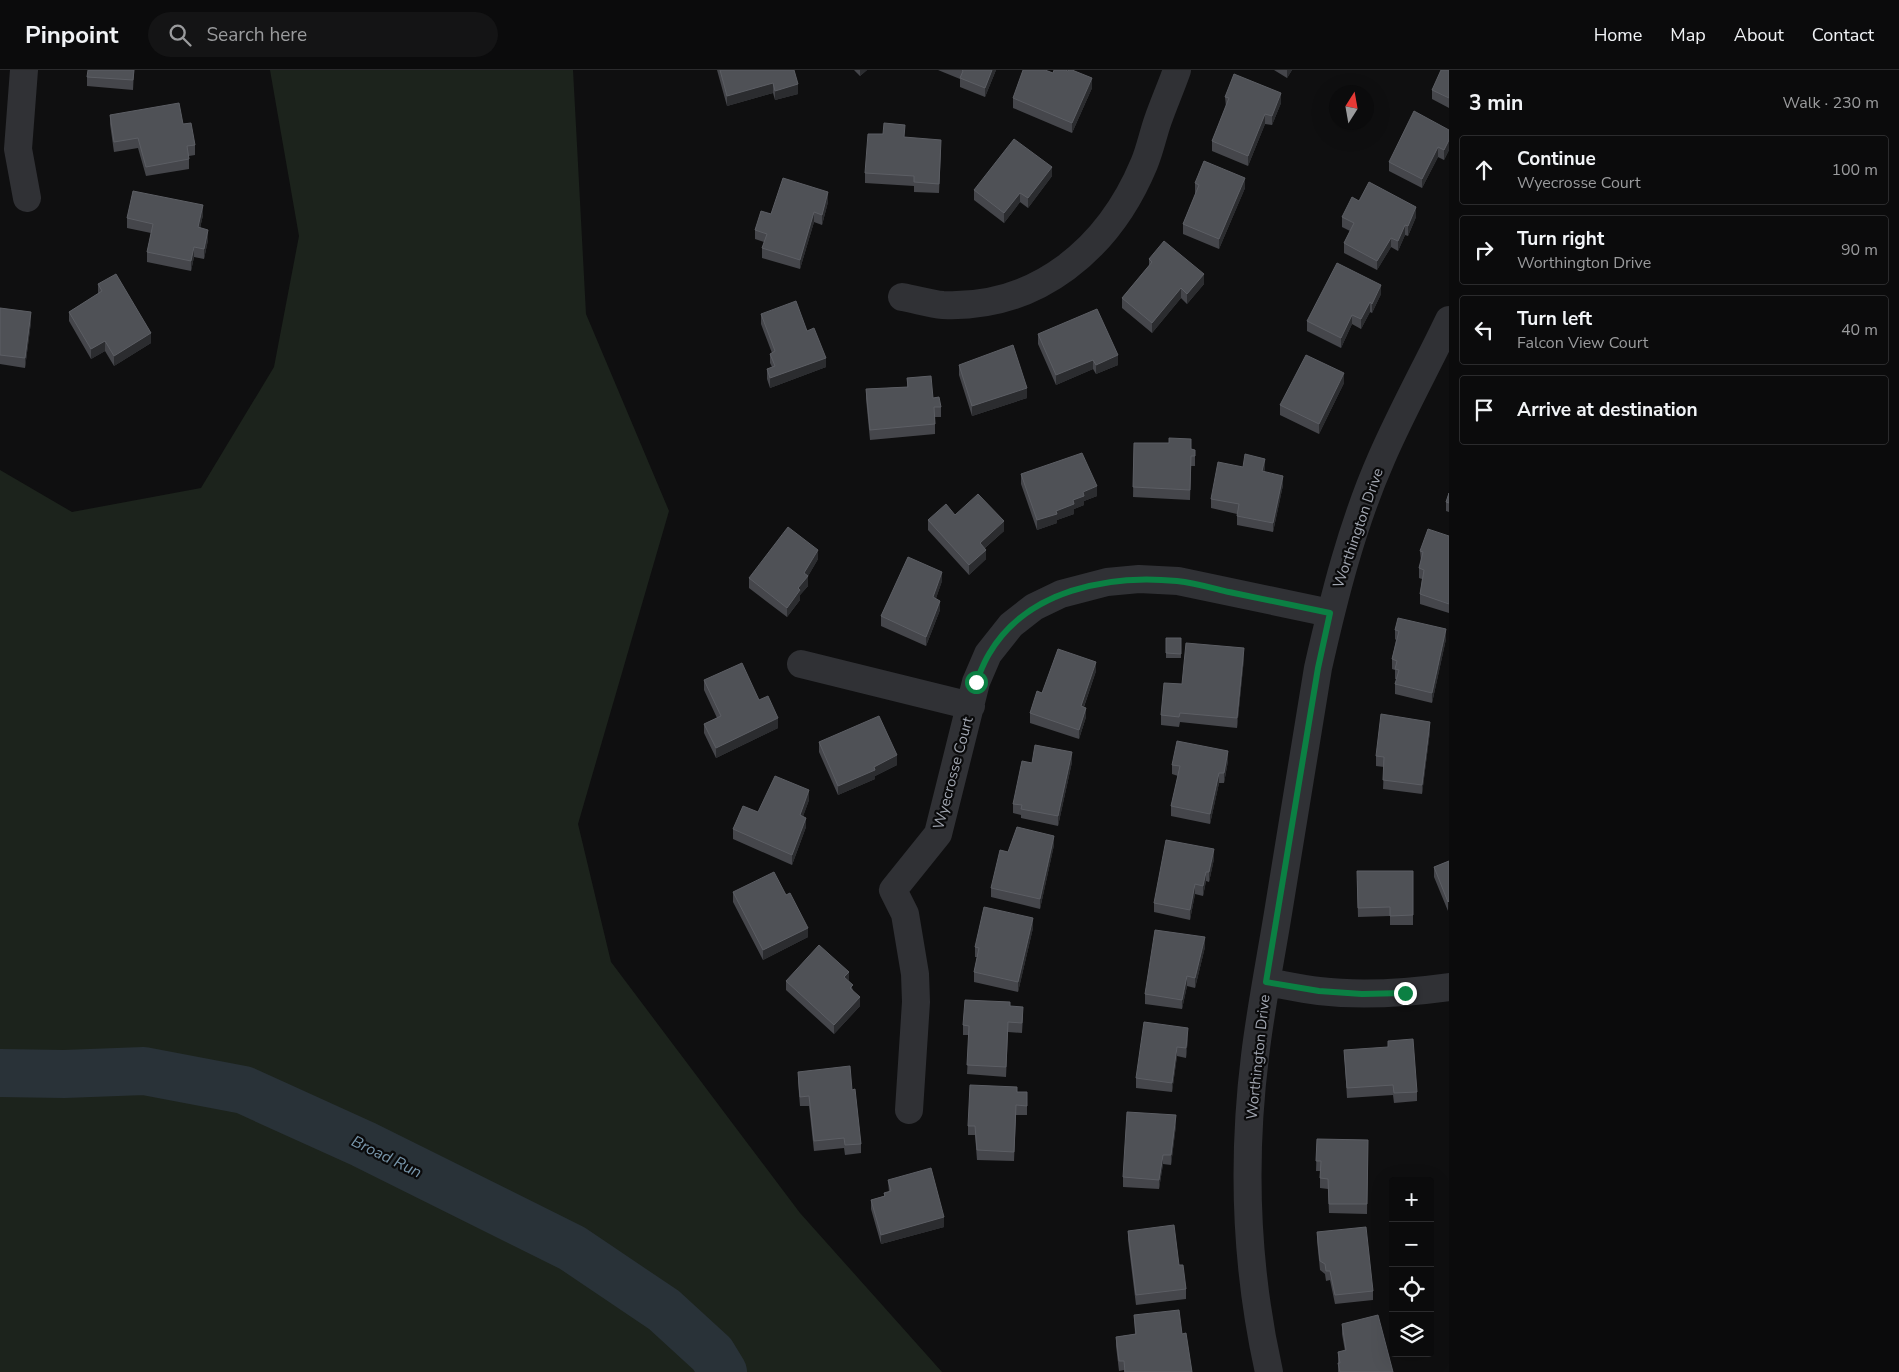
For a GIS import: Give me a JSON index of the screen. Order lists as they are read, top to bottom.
{
  "streets": {
    "street": ["Worthington Drive", "Wyecrosse Court"]
  },
  "crossings": [
    ["Worthington Drive", "Wyecrosse Court"]
  ],
  "water": ["Broad Run"],
  "north": "top",
  "page": {
    "header": "Pinpoint",
    "search": "Search here",
    "nav": [
      "Home",
      "Map",
      "About",
      "Contact"
    ],
    "heading": ["3 min", "Walk · 230 m"],
    "list": [
      ["Continue", "Wyecrosse Court", "100 m"],
      ["Turn right", "Worthington Drive", "90 m"],
      ["Turn left", "Falcon View Court", "40 m"],
      "Arrive at destination"
    ],
    "map_buttons": ["+", "−"]
  }
}
